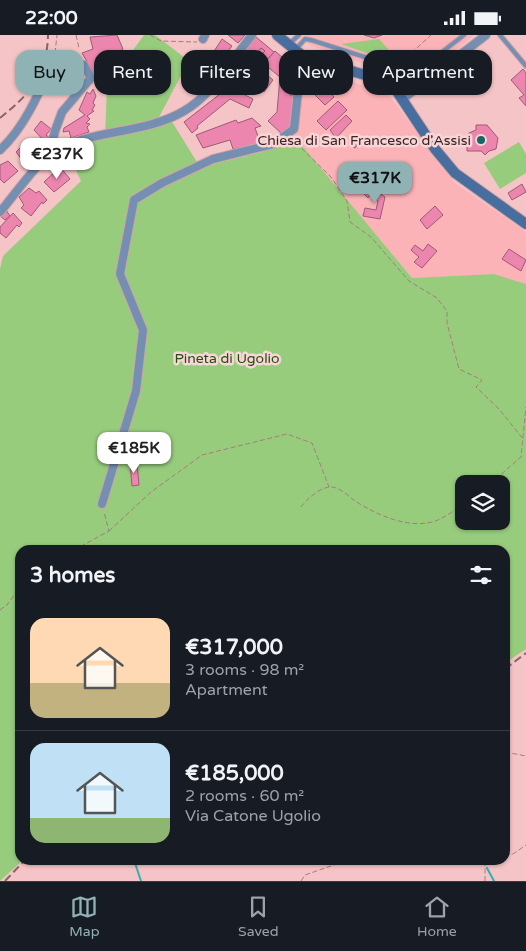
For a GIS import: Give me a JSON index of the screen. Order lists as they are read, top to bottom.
{
  "parks": ["Pineta di Ugolio"],
  "places": ["Chiesa di San Francesco d'Assisi"],
  "page": {
    "status": "22:00",
    "chip": [
      "Buy",
      "Rent",
      "Filters",
      "New",
      "Apartment"
    ],
    "price": ["€237K", "€317K", "€185K"],
    "heading": "3 homes",
    "list": [
      {
        "name": "€317,000",
        "note": "3 rooms · 98 m² · Apartment"
      },
      {
        "name": "€185,000",
        "note": "2 rooms · 60 m² · Via Catone Ugolio"
      }
    ],
    "tabs": ["Map", "Saved", "Home"]
  }
}
